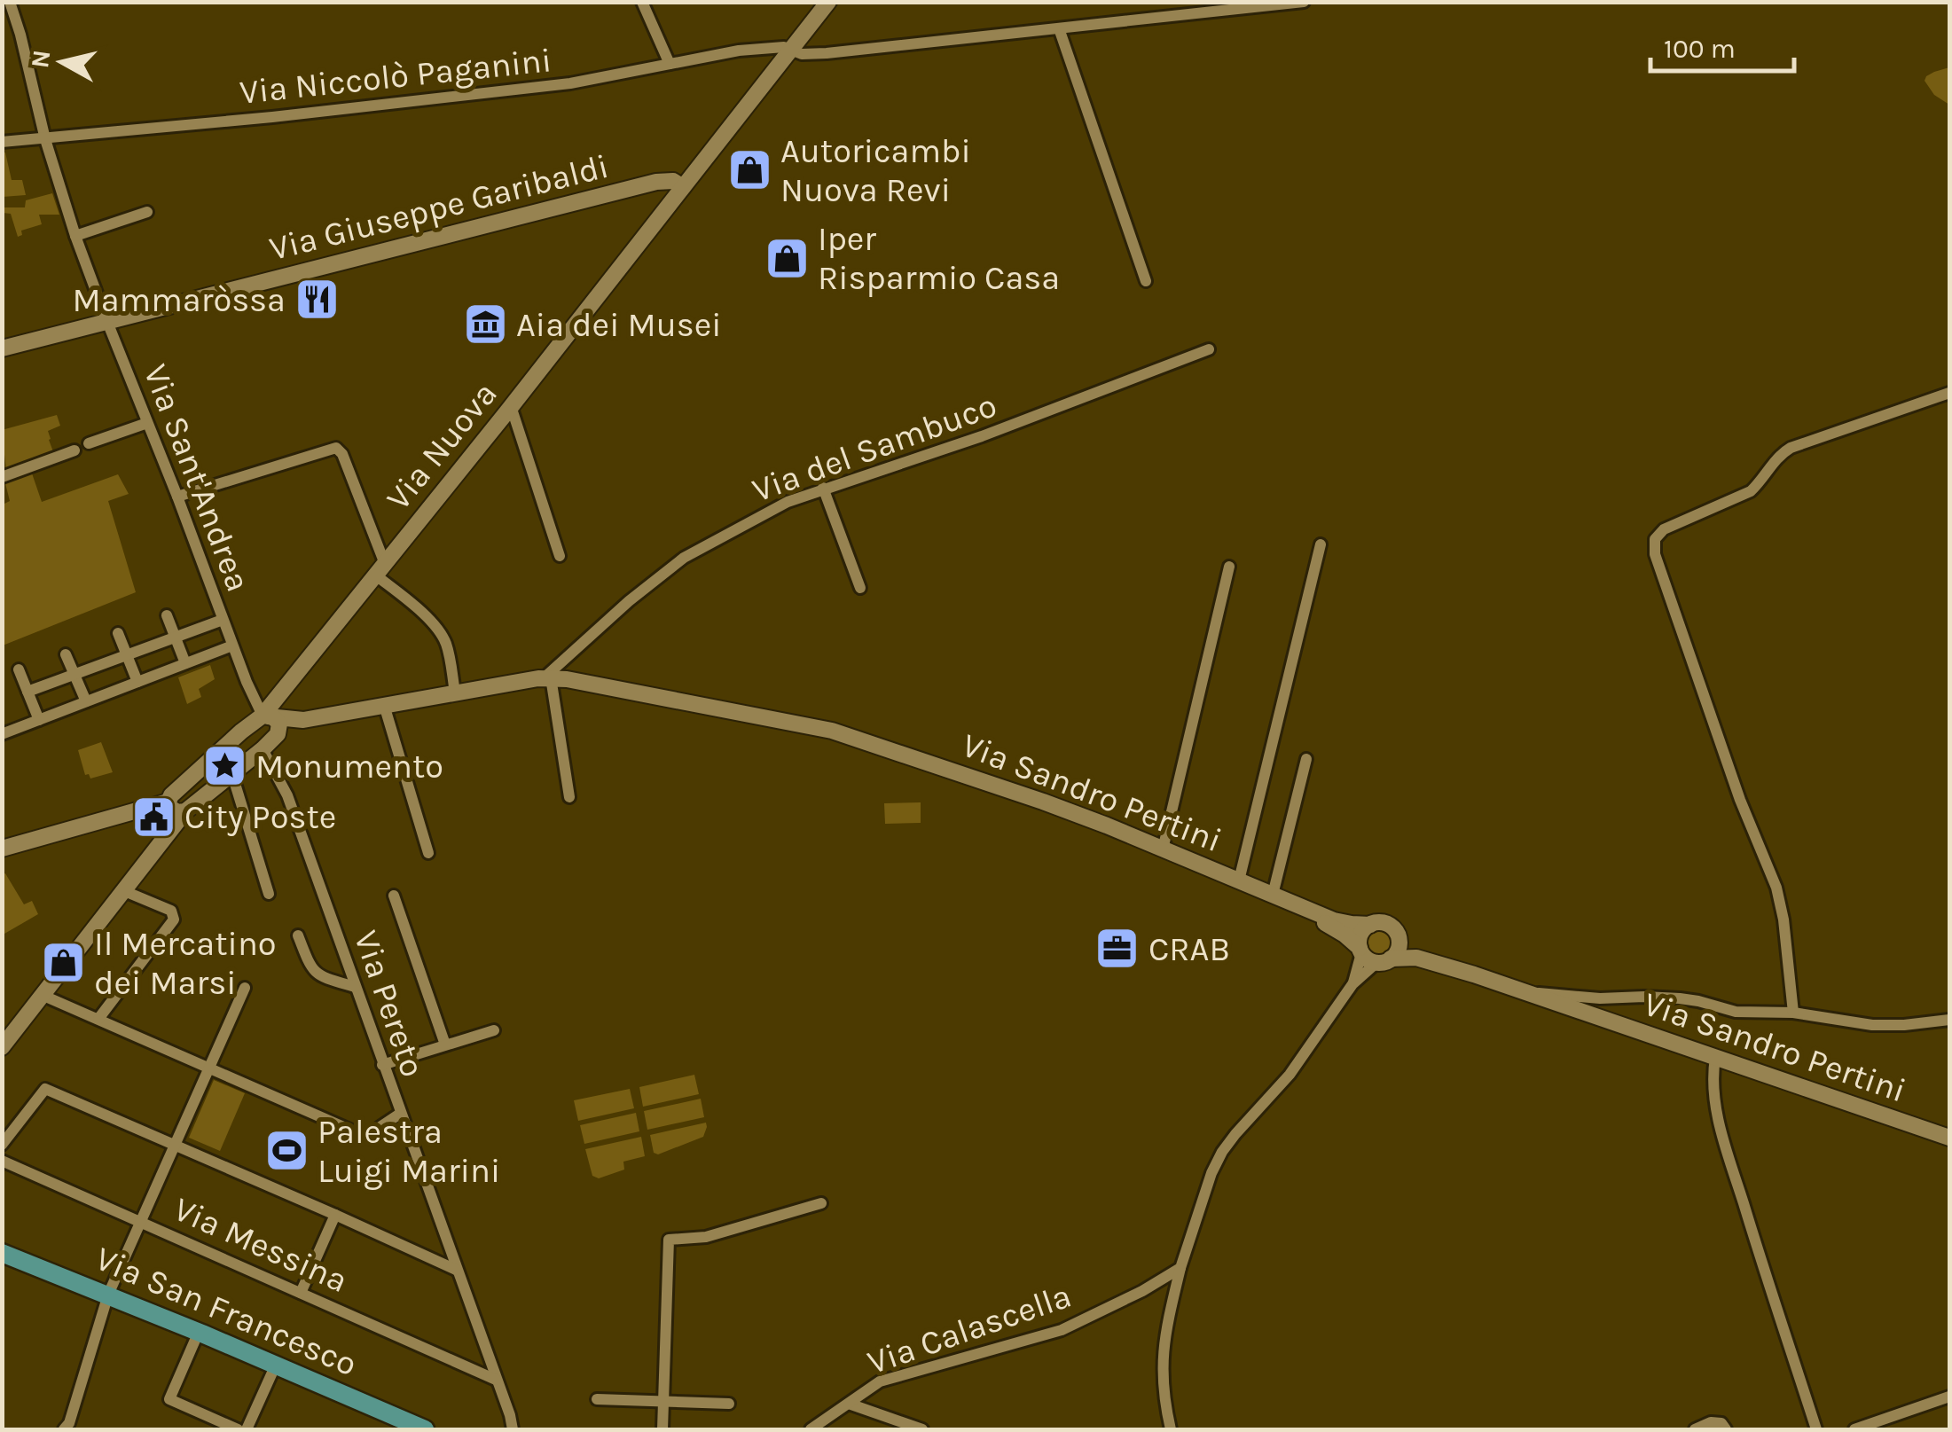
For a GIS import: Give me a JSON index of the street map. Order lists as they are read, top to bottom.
{
  "streets": {
    "main road": [
      "Via Giuseppe Garibaldi",
      "Via Nuova",
      "Via Sandro Pertini",
      "Via San Francesco"
    ],
    "street": [
      "Via Niccolò Paganini",
      "Via del Sambuco",
      "Via Sant'Andrea",
      "Via Pereto",
      "Via Messina",
      "Via Calascella"
    ]
  },
  "crossings": [
    ["Via Niccolò Paganini", "Via Nuova"],
    ["Via Niccolò Paganini", "Via Sant'Andrea"],
    ["Via Giuseppe Garibaldi", "Via Nuova"],
    ["Via Giuseppe Garibaldi", "Via Sant'Andrea"],
    ["Via Nuova", "Via Sant'Andrea"],
    ["Via del Sambuco", "Via Sandro Pertini"],
    ["Via Pereto", "Via Messina"]
  ],
  "places": {
    "shop": ["Autoricambi Nuova Revi", "Iper Risparmio Casa", "Il Mercatino dei Marsi"],
    "restaurant": ["Mammaròssa"],
    "museum": ["Aia dei Musei"],
    "place": ["Monumento"],
    "public building": ["City Poste"],
    "office": ["CRAB"],
    "sports": ["Palestra Luigi Marini"]
  },
  "scale_bar": "100 m",
  "north": "left"
}
